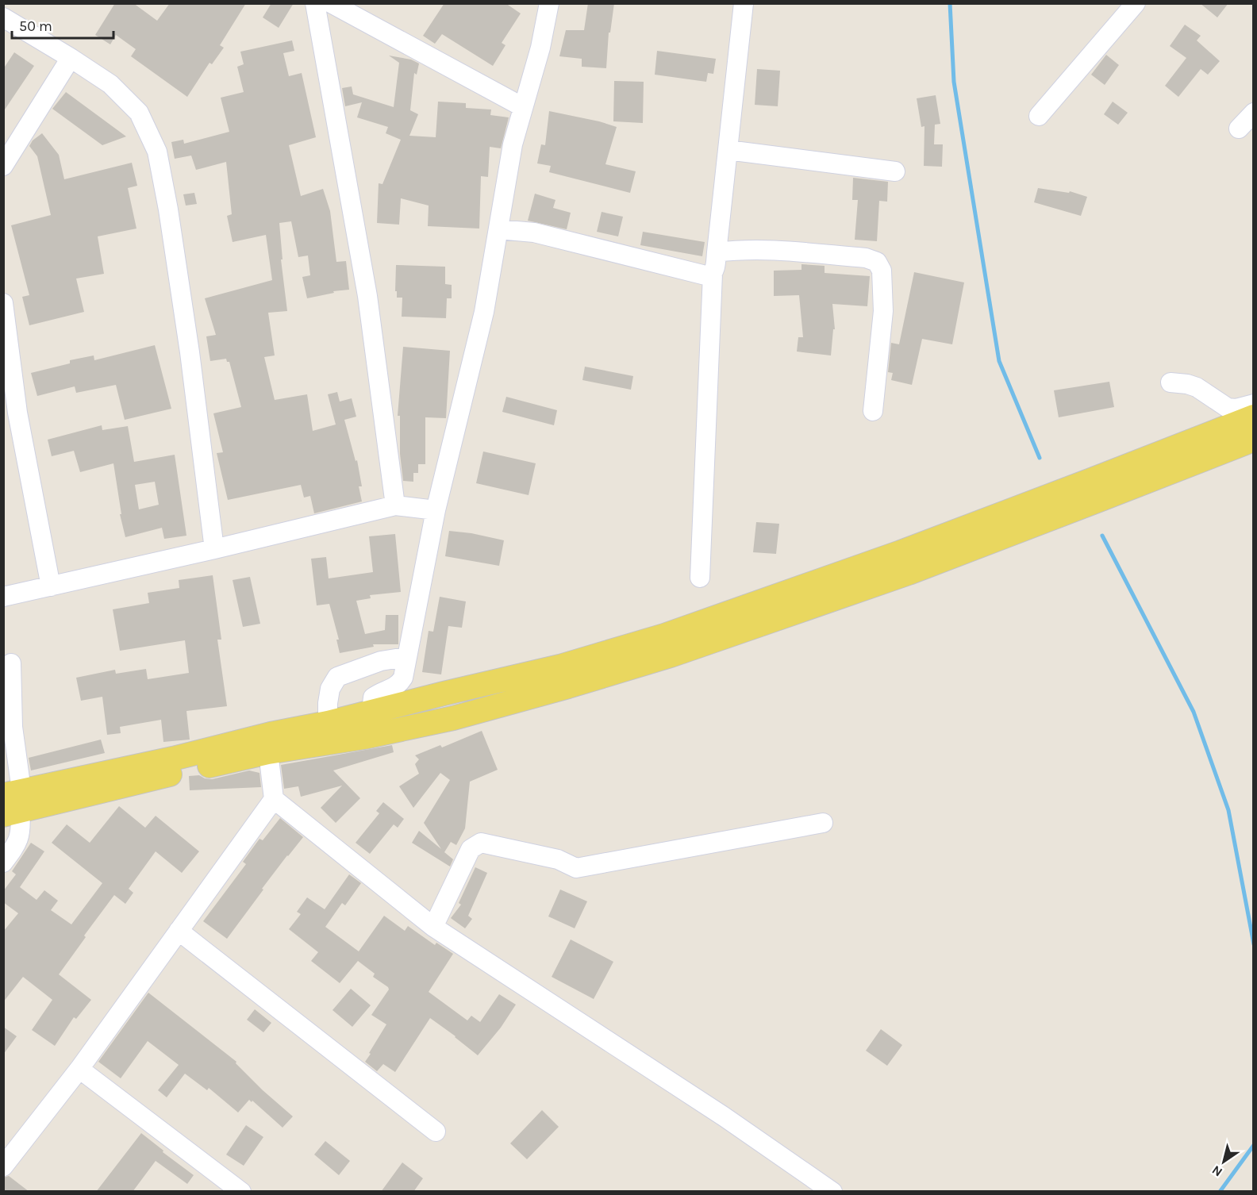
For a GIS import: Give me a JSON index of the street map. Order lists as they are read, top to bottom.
{
  "scale_bar": "50 m",
  "north": "bottom left"
}
